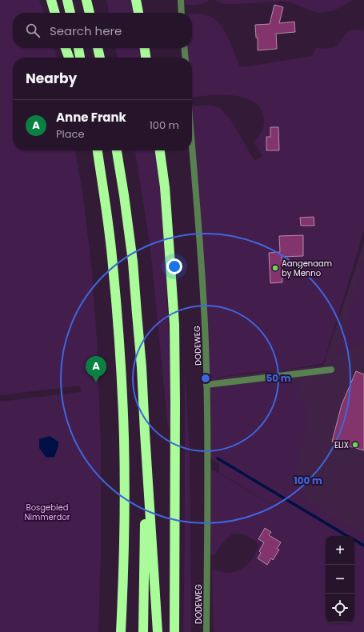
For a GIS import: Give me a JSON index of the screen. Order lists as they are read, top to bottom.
{
  "streets": {
    "street": ["DODEWEG"]
  },
  "parks": ["Bosgebied Nimmerdor"],
  "places": ["Aangenaam by Menno", "ELIX"],
  "page": {
    "search": "Search here",
    "heading": "Nearby",
    "list": [
      {
        "mark": "A",
        "name": "Anne Frank",
        "note": "Place",
        "value": "100 m"
      }
    ],
    "pins": "A",
    "map_buttons": ["+", "−"]
  },
  "rings": ["50 m", "100 m"]
}
